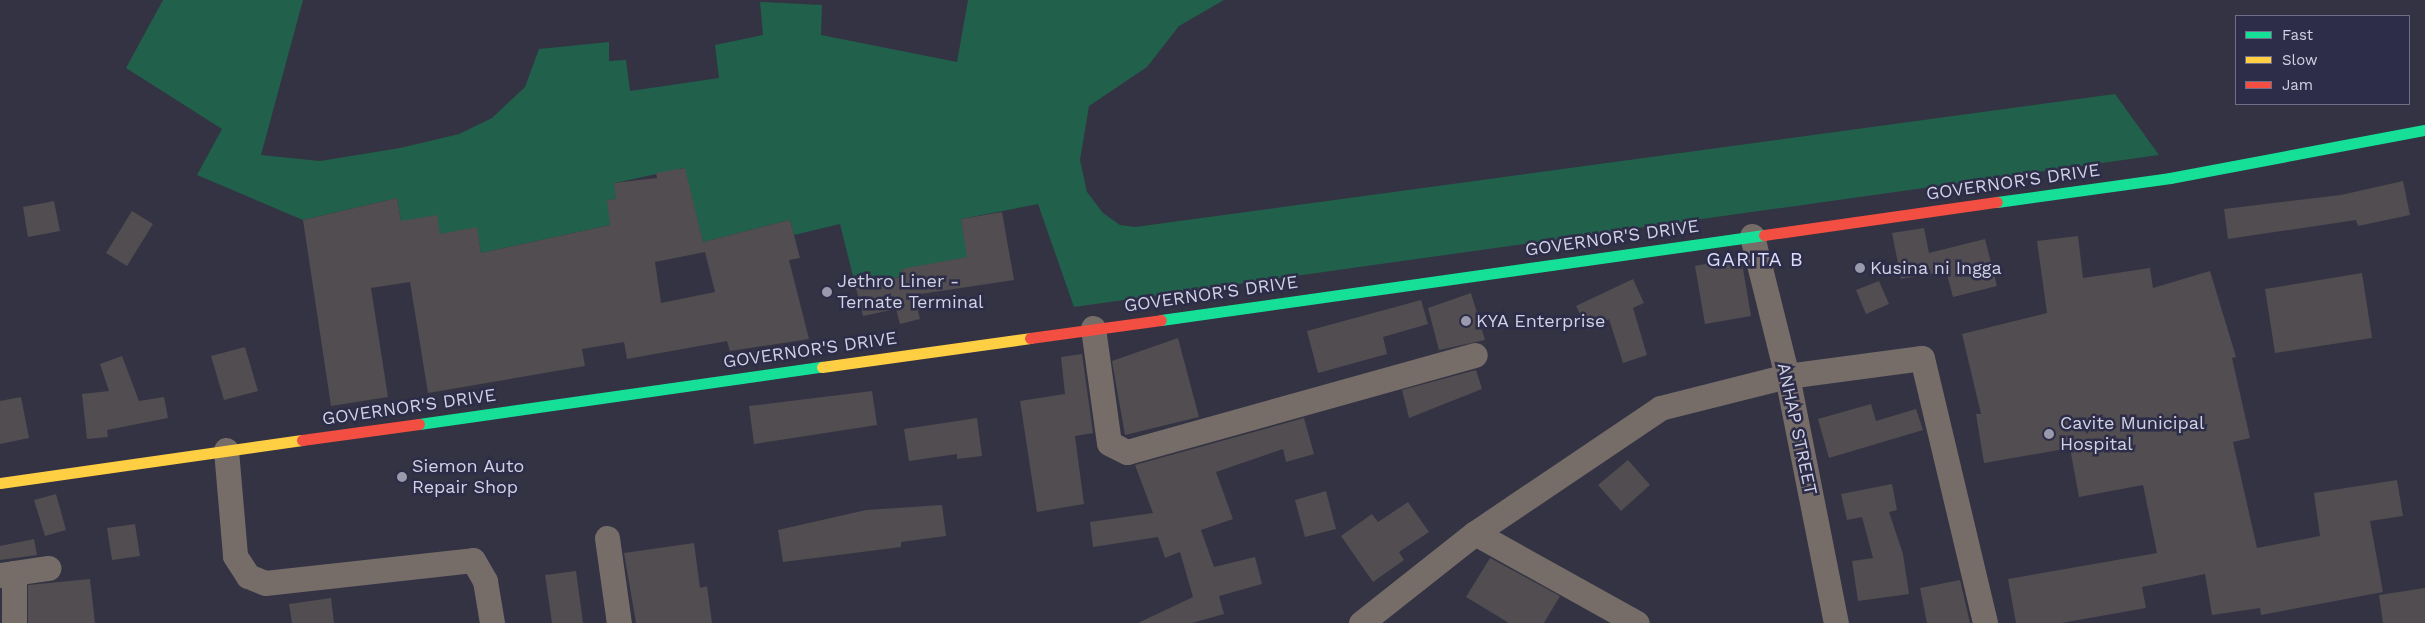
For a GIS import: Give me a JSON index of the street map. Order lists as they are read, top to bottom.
{
  "streets": {
    "main road": ["GOVERNOR'S DRIVE"],
    "street": ["ANHAP STREET"]
  },
  "crossings": [
    ["GOVERNOR'S DRIVE", "ANHAP STREET"]
  ],
  "districts": ["GARITA B"],
  "places": [
    "Kusina ni Ingga",
    "Jethro Liner - Ternate Terminal",
    "KYA Enterprise",
    "Cavite Municipal Hospital",
    "Siemon Auto Repair Shop"
  ],
  "legend": ["Fast", "Slow", "Jam"]
}
